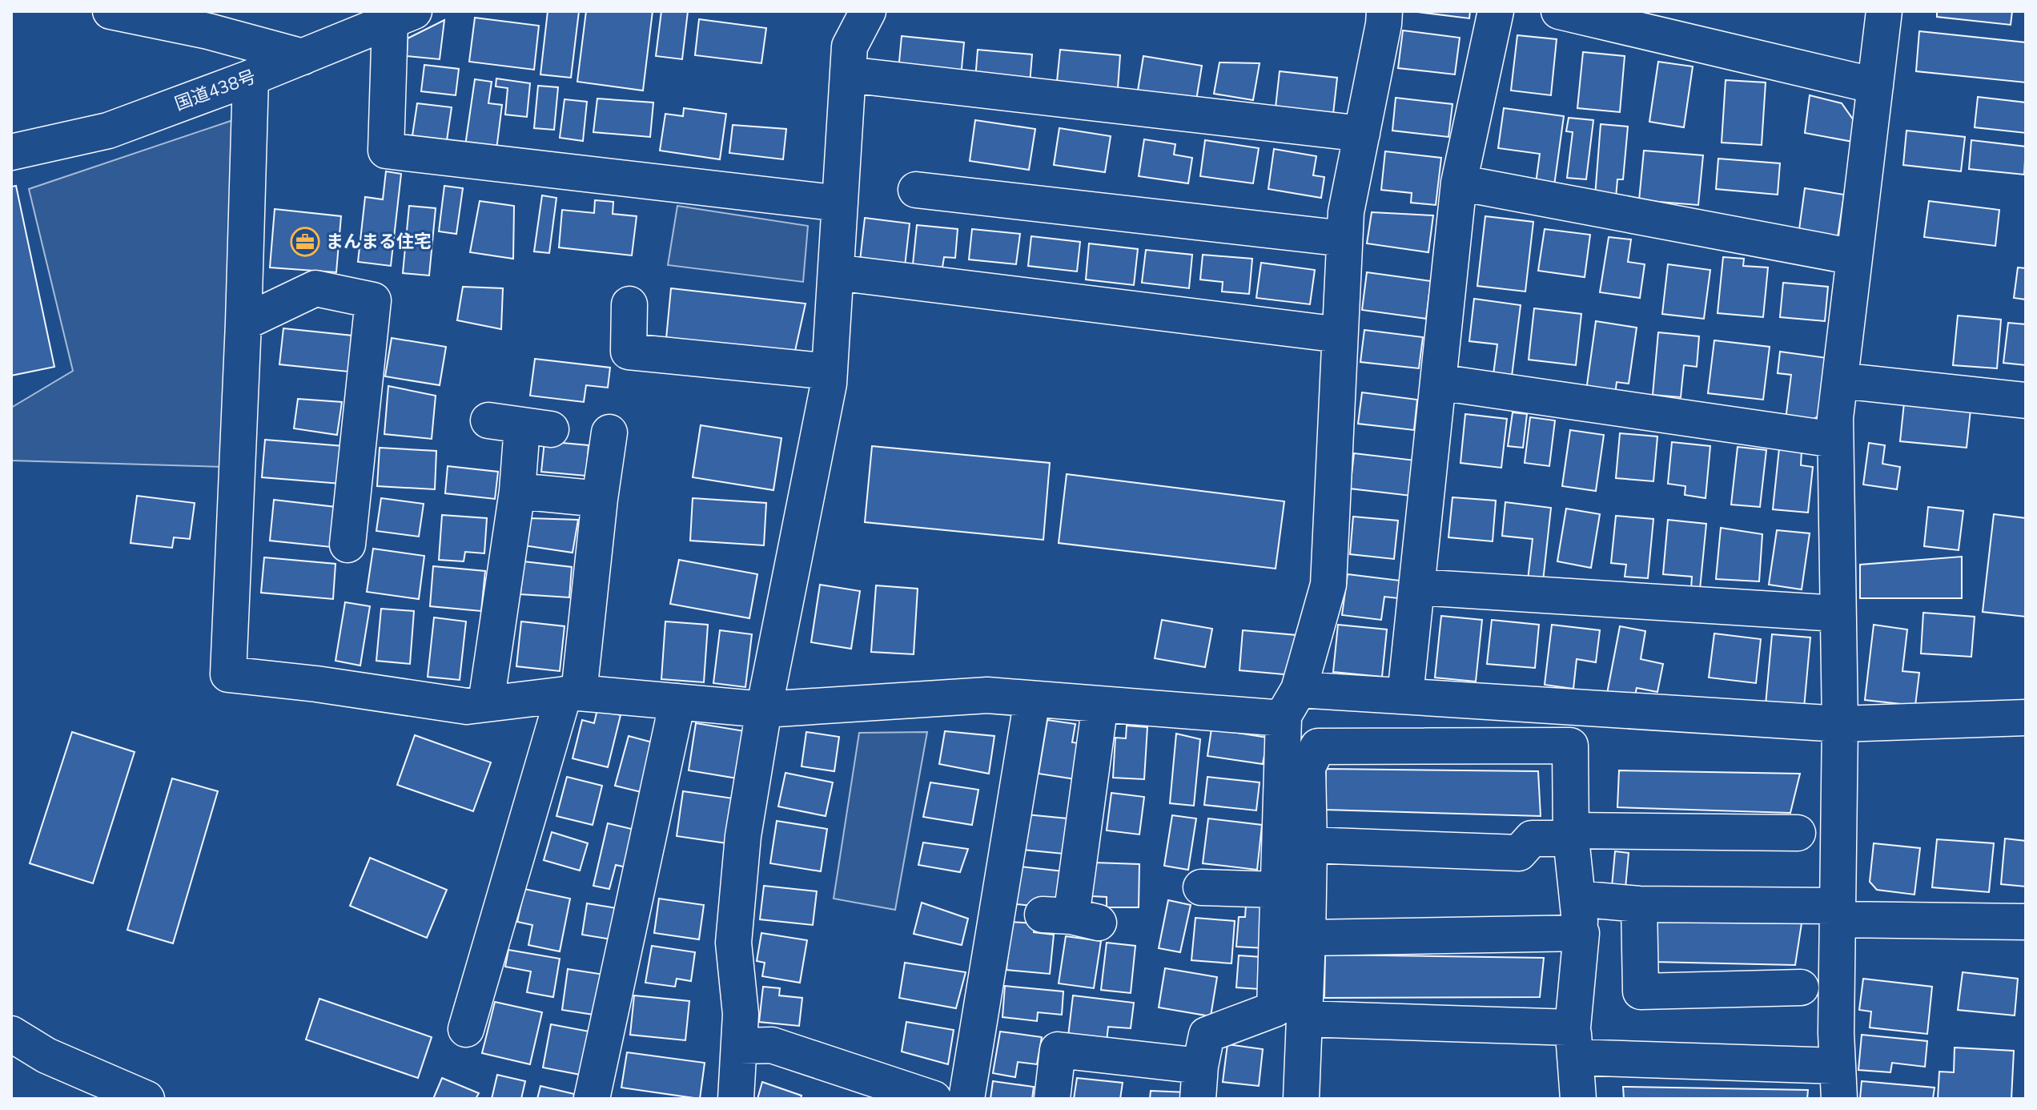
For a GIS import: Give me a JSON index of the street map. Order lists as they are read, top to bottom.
{
  "streets": {
    "main road": ["国道438号"]
  },
  "places": {
    "office": ["まんまる住宅"]
  }
}
